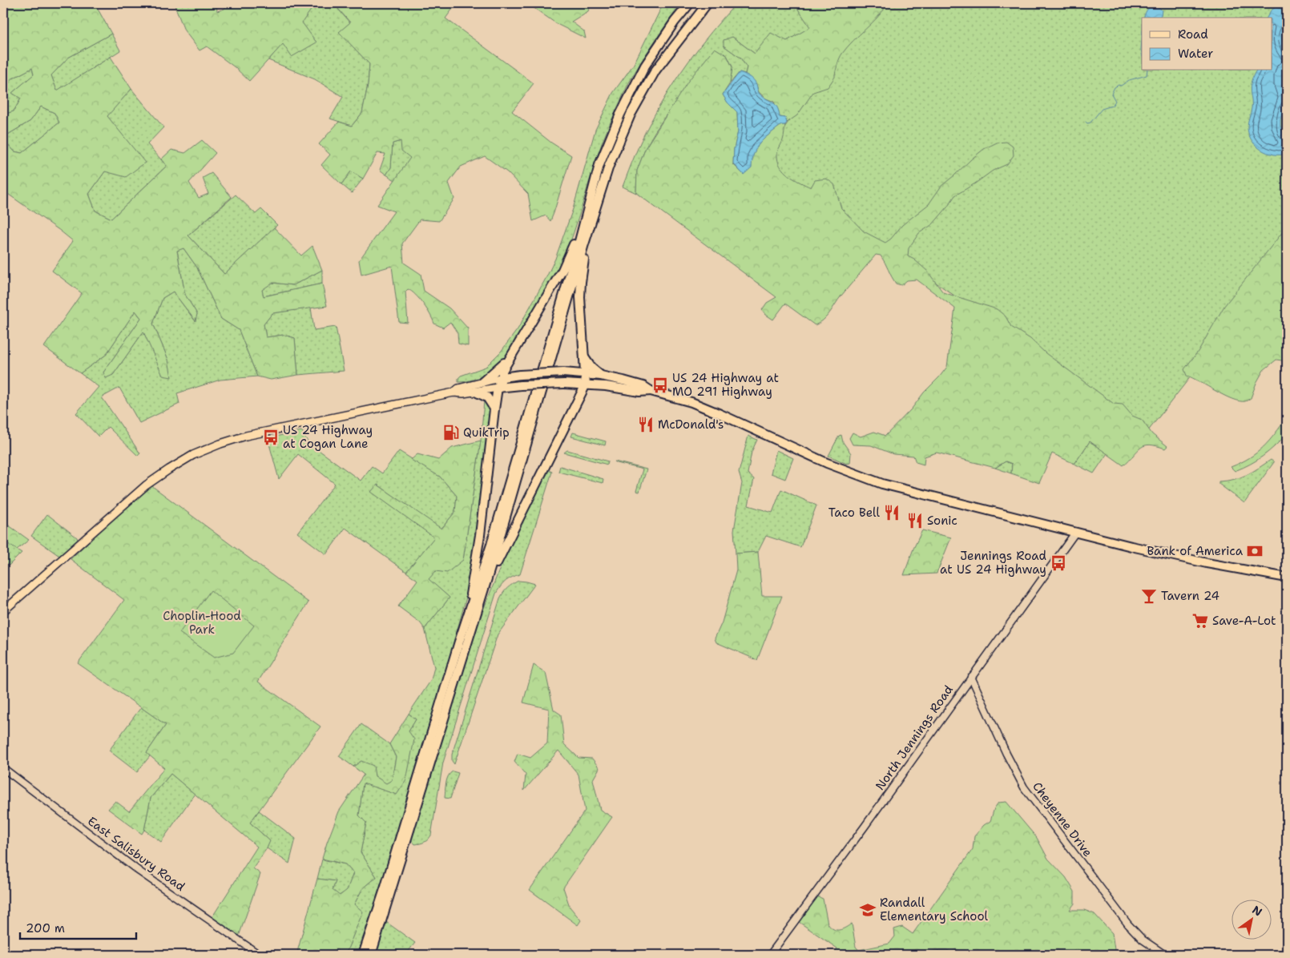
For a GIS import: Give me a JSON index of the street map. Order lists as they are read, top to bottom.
{
  "streets": {
    "street": ["North Jennings Road", "Cheyenne Drive", "East Salisbury Road"]
  },
  "crossings": [
    ["North Jennings Road", "Cheyenne Drive"]
  ],
  "parks": ["Choplin-Hood Park"],
  "places": {
    "bus stop": ["US 24 Highway at MO 291 Highway", "US 24 Highway at Cogan Lane", "Jennings Road at US 24 Highway"],
    "restaurant": ["McDonald's", "Taco Bell", "Sonic"],
    "fuel station": ["QuikTrip"],
    "bank": ["Bank of America"],
    "bar": ["Tavern 24"],
    "supermarket": ["Save-A-Lot"],
    "school or university": ["Randall Elementary School"]
  },
  "legend": ["Road", "Water"],
  "scale_bar": "200 m",
  "north": "top right"
}
